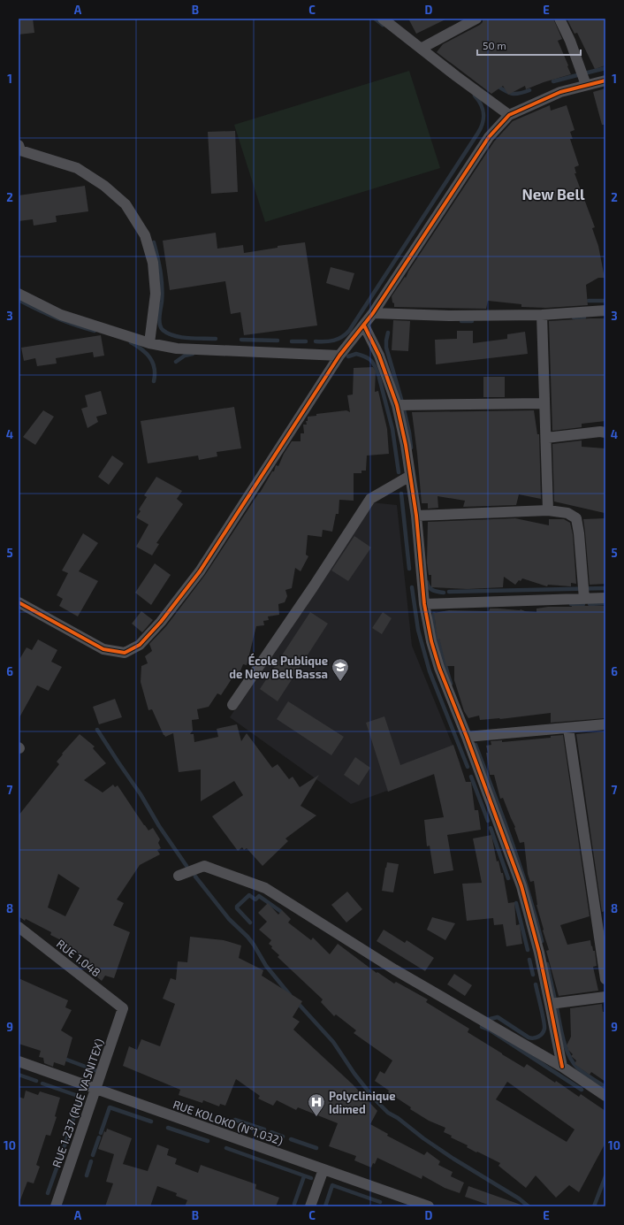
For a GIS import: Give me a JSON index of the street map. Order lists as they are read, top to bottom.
{
  "streets": {
    "street": ["RUE 1.048", "RUE 1.237 (RUE VASNITEX)", "RUE KOLOKO (N°1.032)"]
  },
  "crossings": [
    ["RUE 1.048", "RUE 1.237 (RUE VASNITEX)"],
    ["RUE 1.237 (RUE VASNITEX)", "RUE KOLOKO (N°1.032)"]
  ],
  "districts": ["New Bell"],
  "places": {
    "school or university": ["École Publique de New Bell Bassa"],
    "hospital": ["Polyclinique Idimed"]
  },
  "scale_bar": "50 m",
  "grid": {
    "columns": [
      "A",
      "B",
      "C",
      "D",
      "E"
    ],
    "rows": [
      "1",
      "2",
      "3",
      "4",
      "5",
      "6",
      "7",
      "8",
      "9",
      "10"
    ]
  }
}
